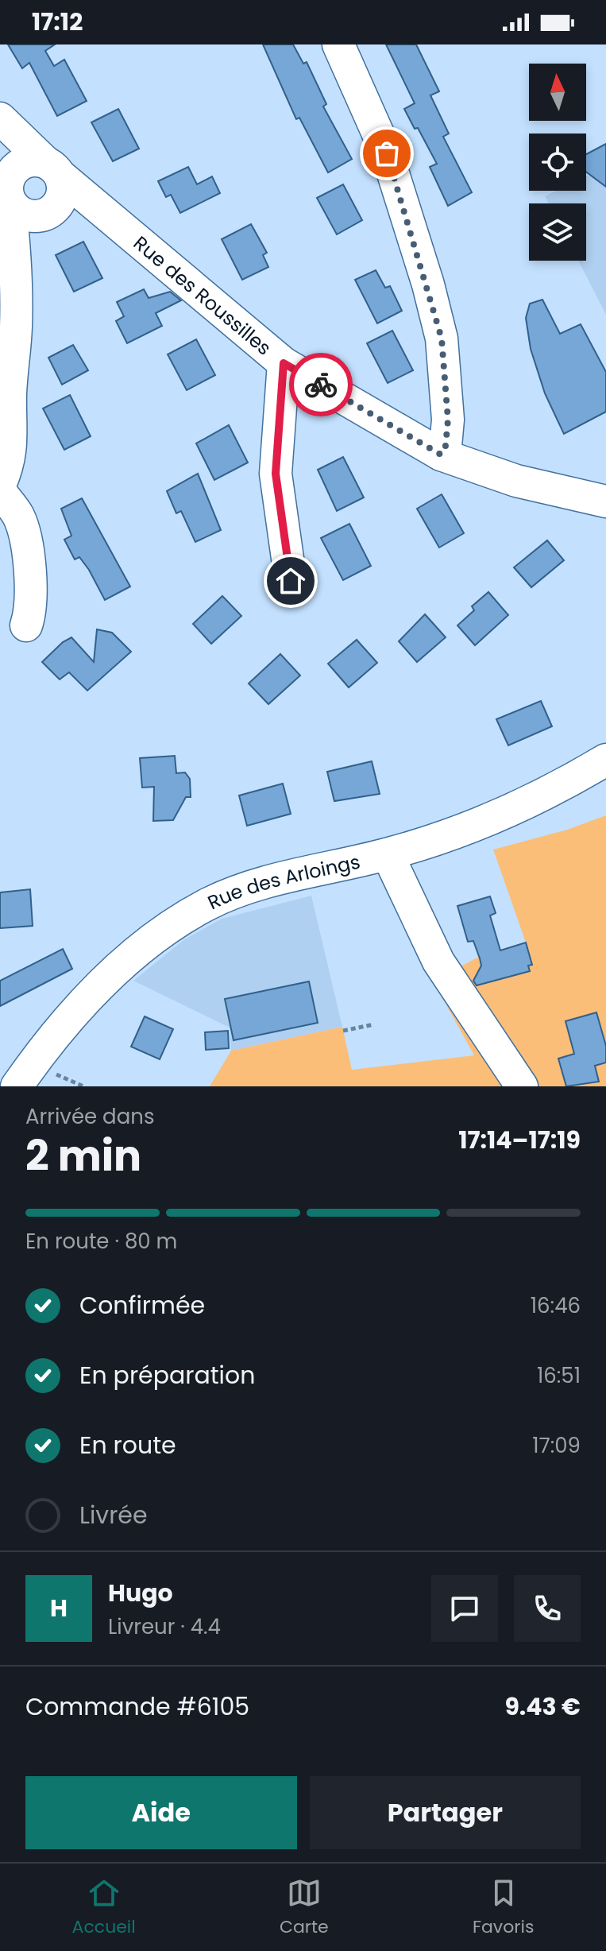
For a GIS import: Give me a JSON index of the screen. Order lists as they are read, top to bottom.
{
  "streets": {
    "street": ["Rue des Roussilles", "Rue des Arloings"]
  },
  "north": "top",
  "page": {
    "status": "17:12",
    "heading": ["2 min", "Arrivée dans", "17:14–17:19"],
    "panel": [
      "Hugo",
      "Livreur · 4.4",
      "Commande #6105",
      "9.43 €"
    ],
    "bar": "En route · 80 m",
    "list": [
      ["Confirmée", "16:46"],
      ["En préparation", "16:51"],
      ["En route", "17:09"],
      "Livrée"
    ],
    "round": "H",
    "buttons": ["Aide", "Partager"],
    "tabs": ["Accueil", "Carte", "Favoris"]
  }
}
